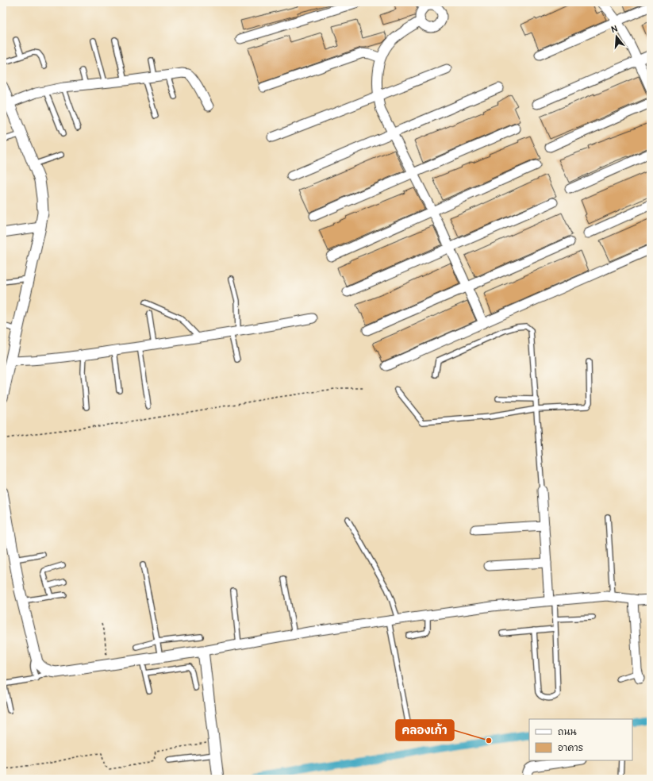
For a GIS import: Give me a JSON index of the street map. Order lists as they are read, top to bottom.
{
  "places": ["คลองเก้า"],
  "legend": ["ถนน", "อาคาร"],
  "north": "top"
}
